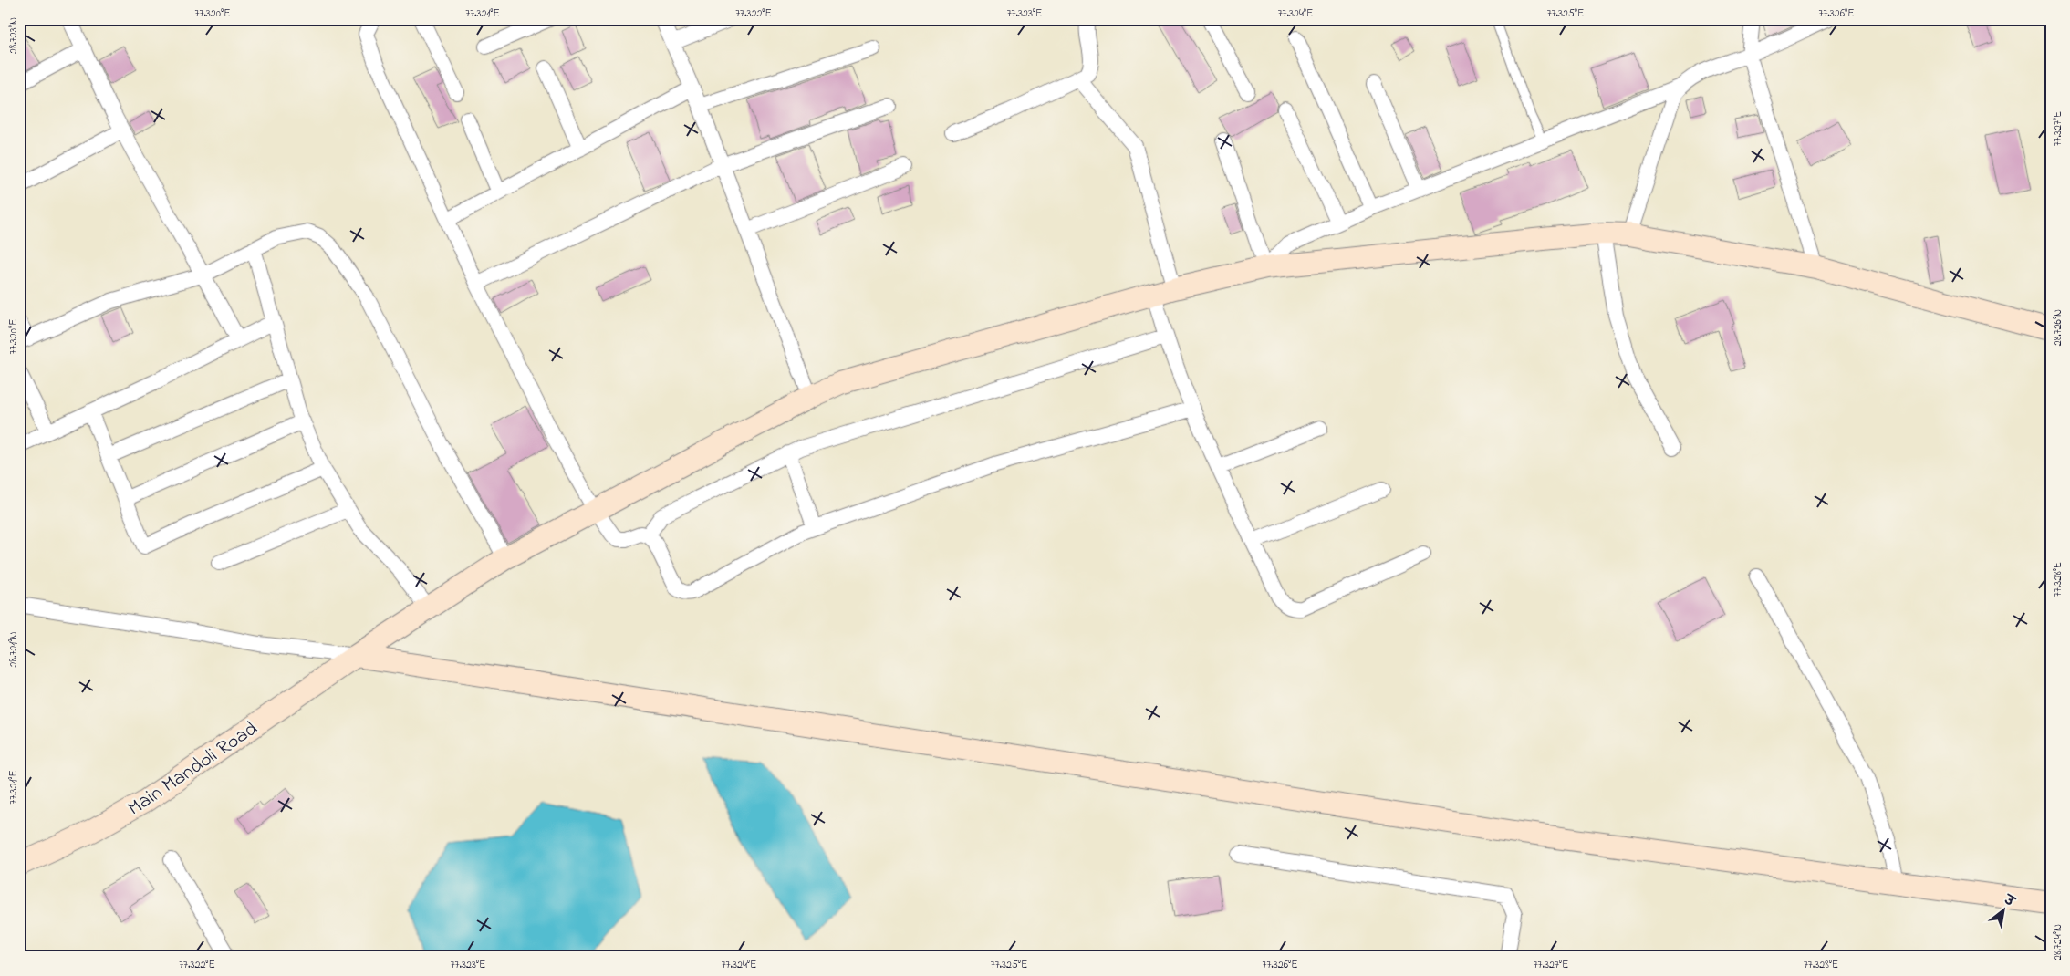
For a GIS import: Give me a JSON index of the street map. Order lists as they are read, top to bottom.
{
  "streets": {
    "street": ["Main Mandoli Road"]
  },
  "north": "top right",
  "coordinates": [
    "77.320°E",
    "77.321°E",
    "77.322°E",
    "77.323°E",
    "77.324°E",
    "77.325°E",
    "77.326°E",
    "28.723°N",
    "77.327°E",
    "28.726°N",
    "77.328°E",
    "28.721°N",
    "28.724°N"
  ]
}
